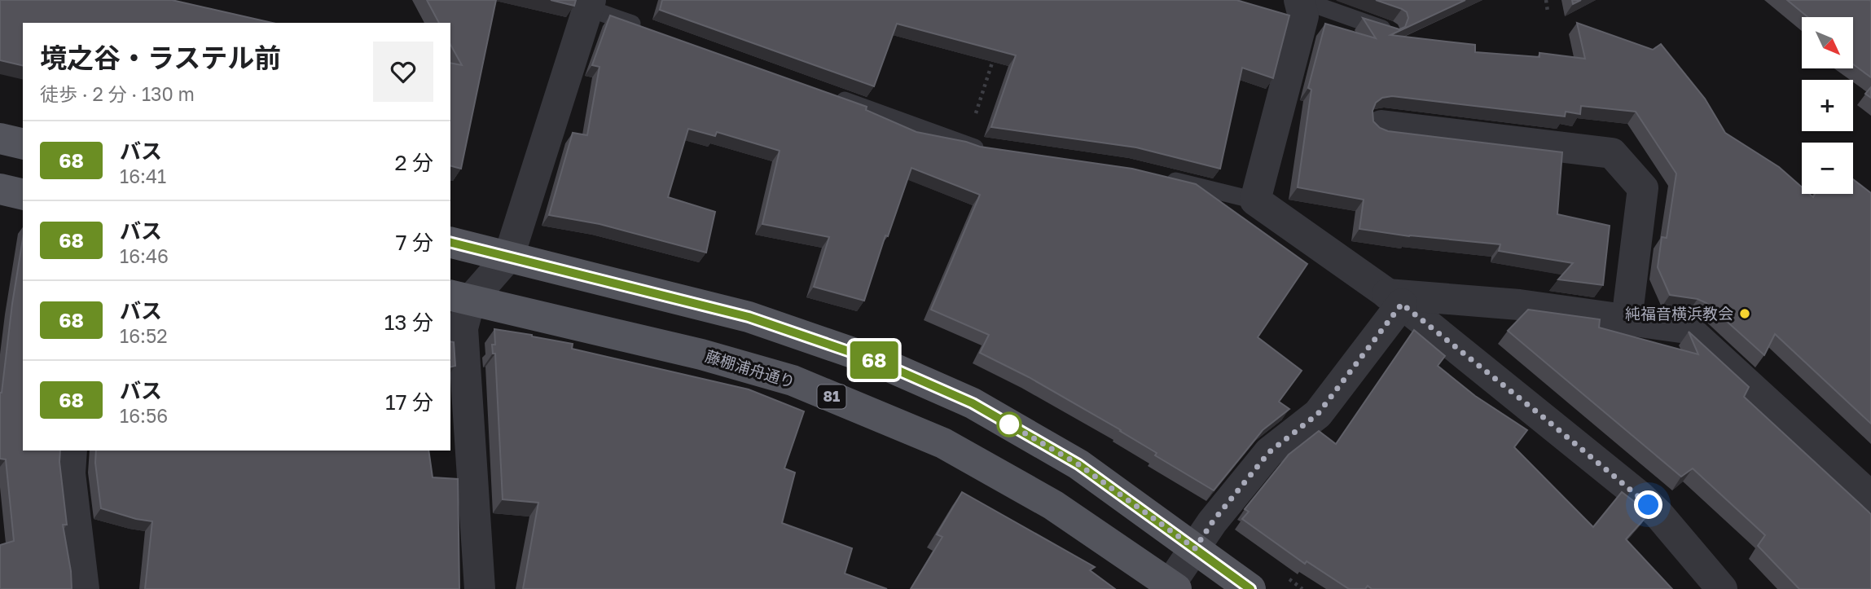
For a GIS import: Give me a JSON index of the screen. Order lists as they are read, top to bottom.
{
  "streets": {
    "main road": ["藤棚浦舟通り", "81"]
  },
  "places": ["純福音横浜教会"],
  "lines": ["bus line 68"],
  "north": "bottom right",
  "page": {
    "on_map": "68",
    "map_buttons": ["+", "−"],
    "heading": ["境之谷・ラステル前", "徒歩 · 2 分 · 130 m"],
    "list": [
      {
        "mark": "68",
        "name": "バス",
        "note": "16:41",
        "value": "2 分"
      },
      {
        "mark": "68",
        "name": "バス",
        "note": "16:46",
        "value": "7 分"
      },
      {
        "mark": "68",
        "name": "バス",
        "note": "16:52",
        "value": "13 分"
      },
      {
        "mark": "68",
        "name": "バス",
        "note": "16:56",
        "value": "17 分"
      }
    ]
  }
}
